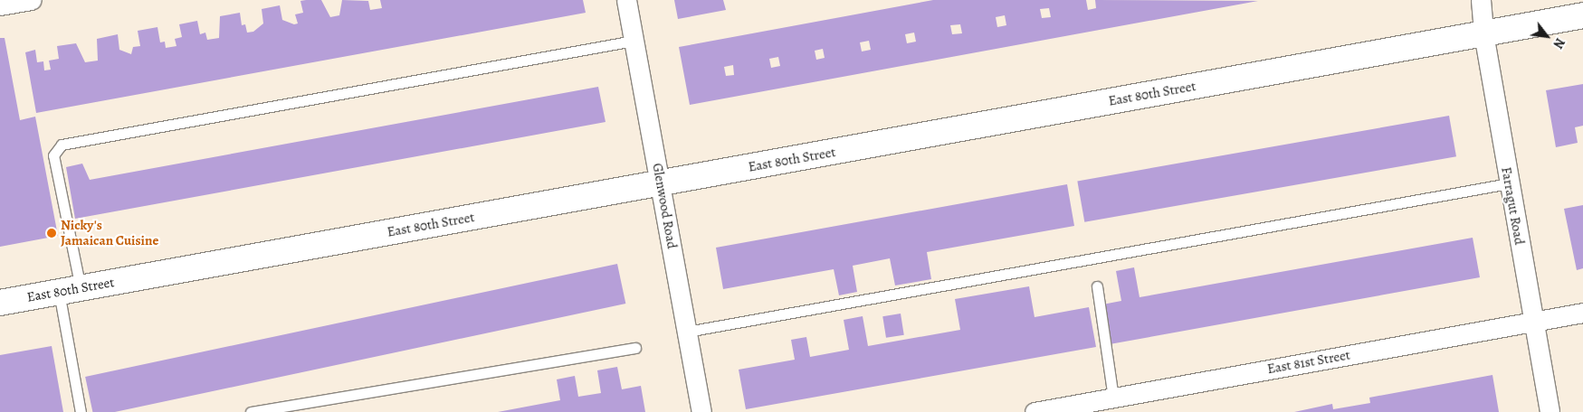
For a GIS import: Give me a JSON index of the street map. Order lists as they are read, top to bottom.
{
  "streets": {
    "street": [
      "East 80th Street",
      "Glenwood Road",
      "Farragut Road",
      "East 81st Street"
    ]
  },
  "crossings": [
    ["East 80th Street", "Glenwood Road"],
    ["East 80th Street", "Farragut Road"],
    ["Farragut Road", "East 81st Street"]
  ],
  "places": ["Nicky's Jamaican Cuisine"],
  "north": "bottom right"
}
